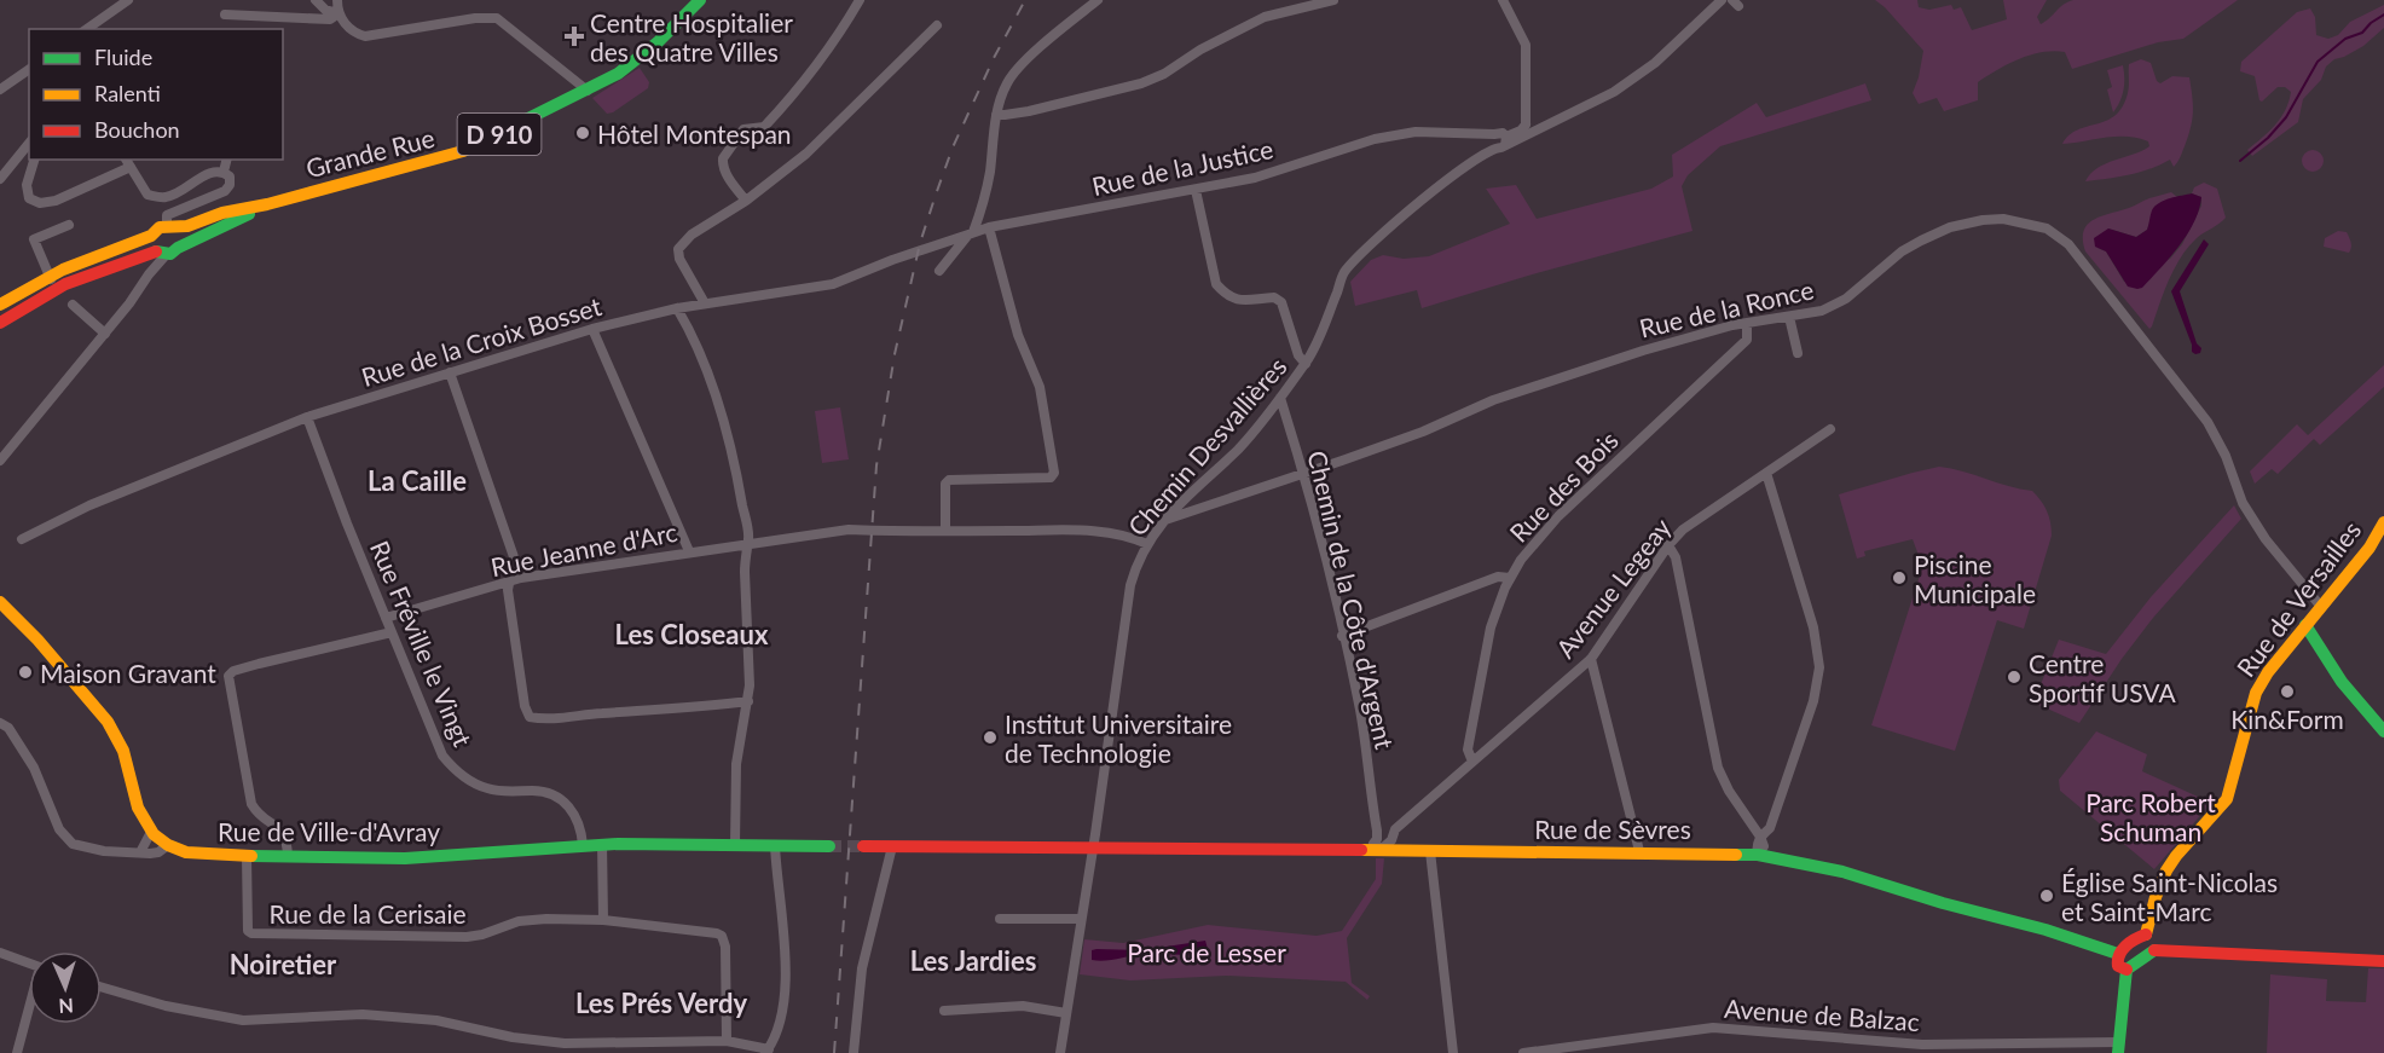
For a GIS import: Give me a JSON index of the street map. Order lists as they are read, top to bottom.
{
  "streets": {
    "main road": [
      "D 910",
      "Grande Rue",
      "Rue de Versailles",
      "Rue de Sèvres",
      "Rue de Ville-d'Avray"
    ],
    "street": [
      "Rue de la Justice",
      "Rue de la Ronce",
      "Rue de la Croix Bosset",
      "Chemin Desvallières",
      "Rue des Bois",
      "Rue Jeanne d'Arc",
      "Avenue Legeay",
      "Chemin de la Côte d'Argent",
      "Rue Fréville le Vingt",
      "Rue de la Cerisaie",
      "Avenue de Balzac"
    ]
  },
  "crossings": [
    ["D 910", "Grande Rue"],
    ["Rue de la Justice", "Rue de la Croix Bosset"],
    ["Rue de la Justice", "Chemin Desvallières"],
    ["Rue de la Ronce", "Chemin Desvallières"],
    ["Rue de la Ronce", "Rue des Bois"],
    ["Rue de la Ronce", "Rue de Versailles"],
    ["Rue de la Ronce", "Chemin de la Côte d'Argent"],
    ["Rue de la Croix Bosset", "Rue Fréville le Vingt"],
    ["Chemin Desvallières", "Rue Jeanne d'Arc"],
    ["Chemin Desvallières", "Chemin de la Côte d'Argent"],
    ["Chemin Desvallières", "Rue de Sèvres"],
    ["Rue des Bois", "Avenue Legeay"],
    ["Rue Jeanne d'Arc", "Rue Fréville le Vingt"],
    ["Avenue Legeay", "Chemin de la Côte d'Argent"],
    ["Avenue Legeay", "Rue de Sèvres"],
    ["Chemin de la Côte d'Argent", "Rue de Sèvres"],
    ["Rue Fréville le Vingt", "Rue de Ville-d'Avray"],
    ["Rue de Ville-d'Avray", "Rue de la Cerisaie"]
  ],
  "districts": [
    "La Caille",
    "Les Closeaux",
    "Les Jardies",
    "Noiretier",
    "Les Prés Verdy"
  ],
  "parks": ["Parc Robert Schuman", "Parc de Lesser"],
  "places": {
    "health": ["Centre Hospitalier des Quatre Villes"],
    "other": [
      "Hôtel Montespan",
      "Piscine Municipale",
      "Maison Gravant",
      "Centre Sportif USVA",
      "Kin&Form",
      "Institut Universitaire de Technologie",
      "Église Saint-Nicolas et Saint-Marc"
    ]
  },
  "legend": ["Fluide", "Ralenti", "Bouchon"],
  "north": "bottom"
}
